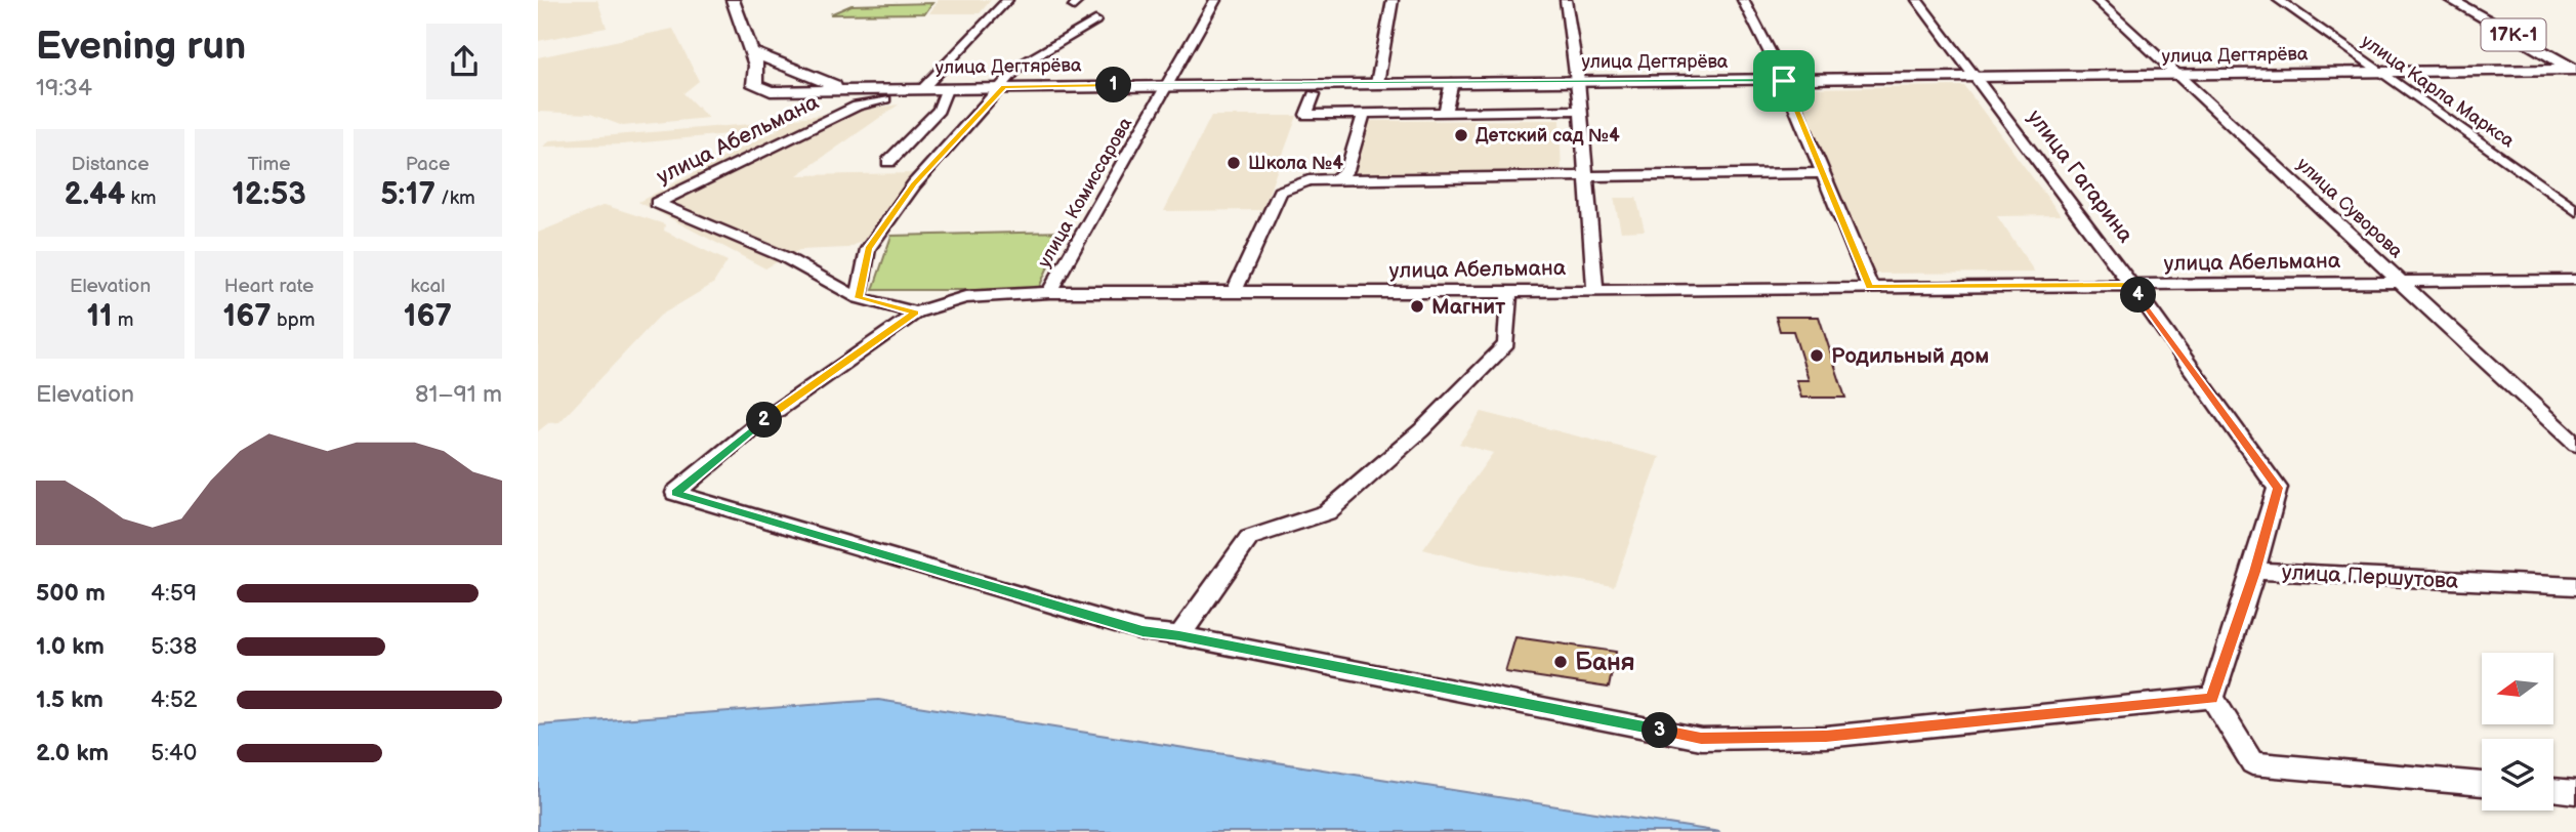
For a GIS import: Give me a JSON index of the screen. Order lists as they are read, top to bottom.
{
  "streets": {
    "main road": ["17К-1", "улица Дегтярёва"],
    "street": [
      "улица Карла Маркса",
      "улица Абельмана",
      "улица Гагарина",
      "улица Комиссарова",
      "улица Суворова",
      "улица Першутова"
    ]
  },
  "crossings": [
    ["17К-1", "улица Дегтярёва"],
    ["улица Дегтярёва", "улица Карла Маркса"],
    ["улица Дегтярёва", "улица Гагарина"],
    ["улица Дегтярёва", "улица Комиссарова"],
    ["улица Дегтярёва", "улица Суворова"],
    ["улица Абельмана", "улица Гагарина"],
    ["улица Абельмана", "улица Комиссарова"],
    ["улица Абельмана", "улица Суворова"],
    ["улица Гагарина", "улица Першутова"]
  ],
  "places": [
    "Детский сад №4",
    "Школа №4",
    "Магнит",
    "Родильный дом",
    "Баня"
  ],
  "north": "left",
  "page": {
    "heading": ["Evening run", "19:34"],
    "pins": [
      "1",
      "4",
      "2",
      "3"
    ],
    "stats": [
      ["Distance", "2.44 km"],
      ["Time", "12:53"],
      ["Pace", "5:17 /km"],
      ["Elevation", "11 m"],
      ["Heart rate", "167 bpm"],
      ["kcal", "167"]
    ],
    "chart": ["Elevation", "81–91 m"],
    "list": [
      {
        "name": "500 m",
        "note": "4:59"
      },
      {
        "name": "1.0 km",
        "note": "5:38"
      },
      {
        "name": "1.5 km",
        "note": "4:52"
      },
      {
        "name": "2.0 km",
        "note": "5:40"
      }
    ]
  }
}
